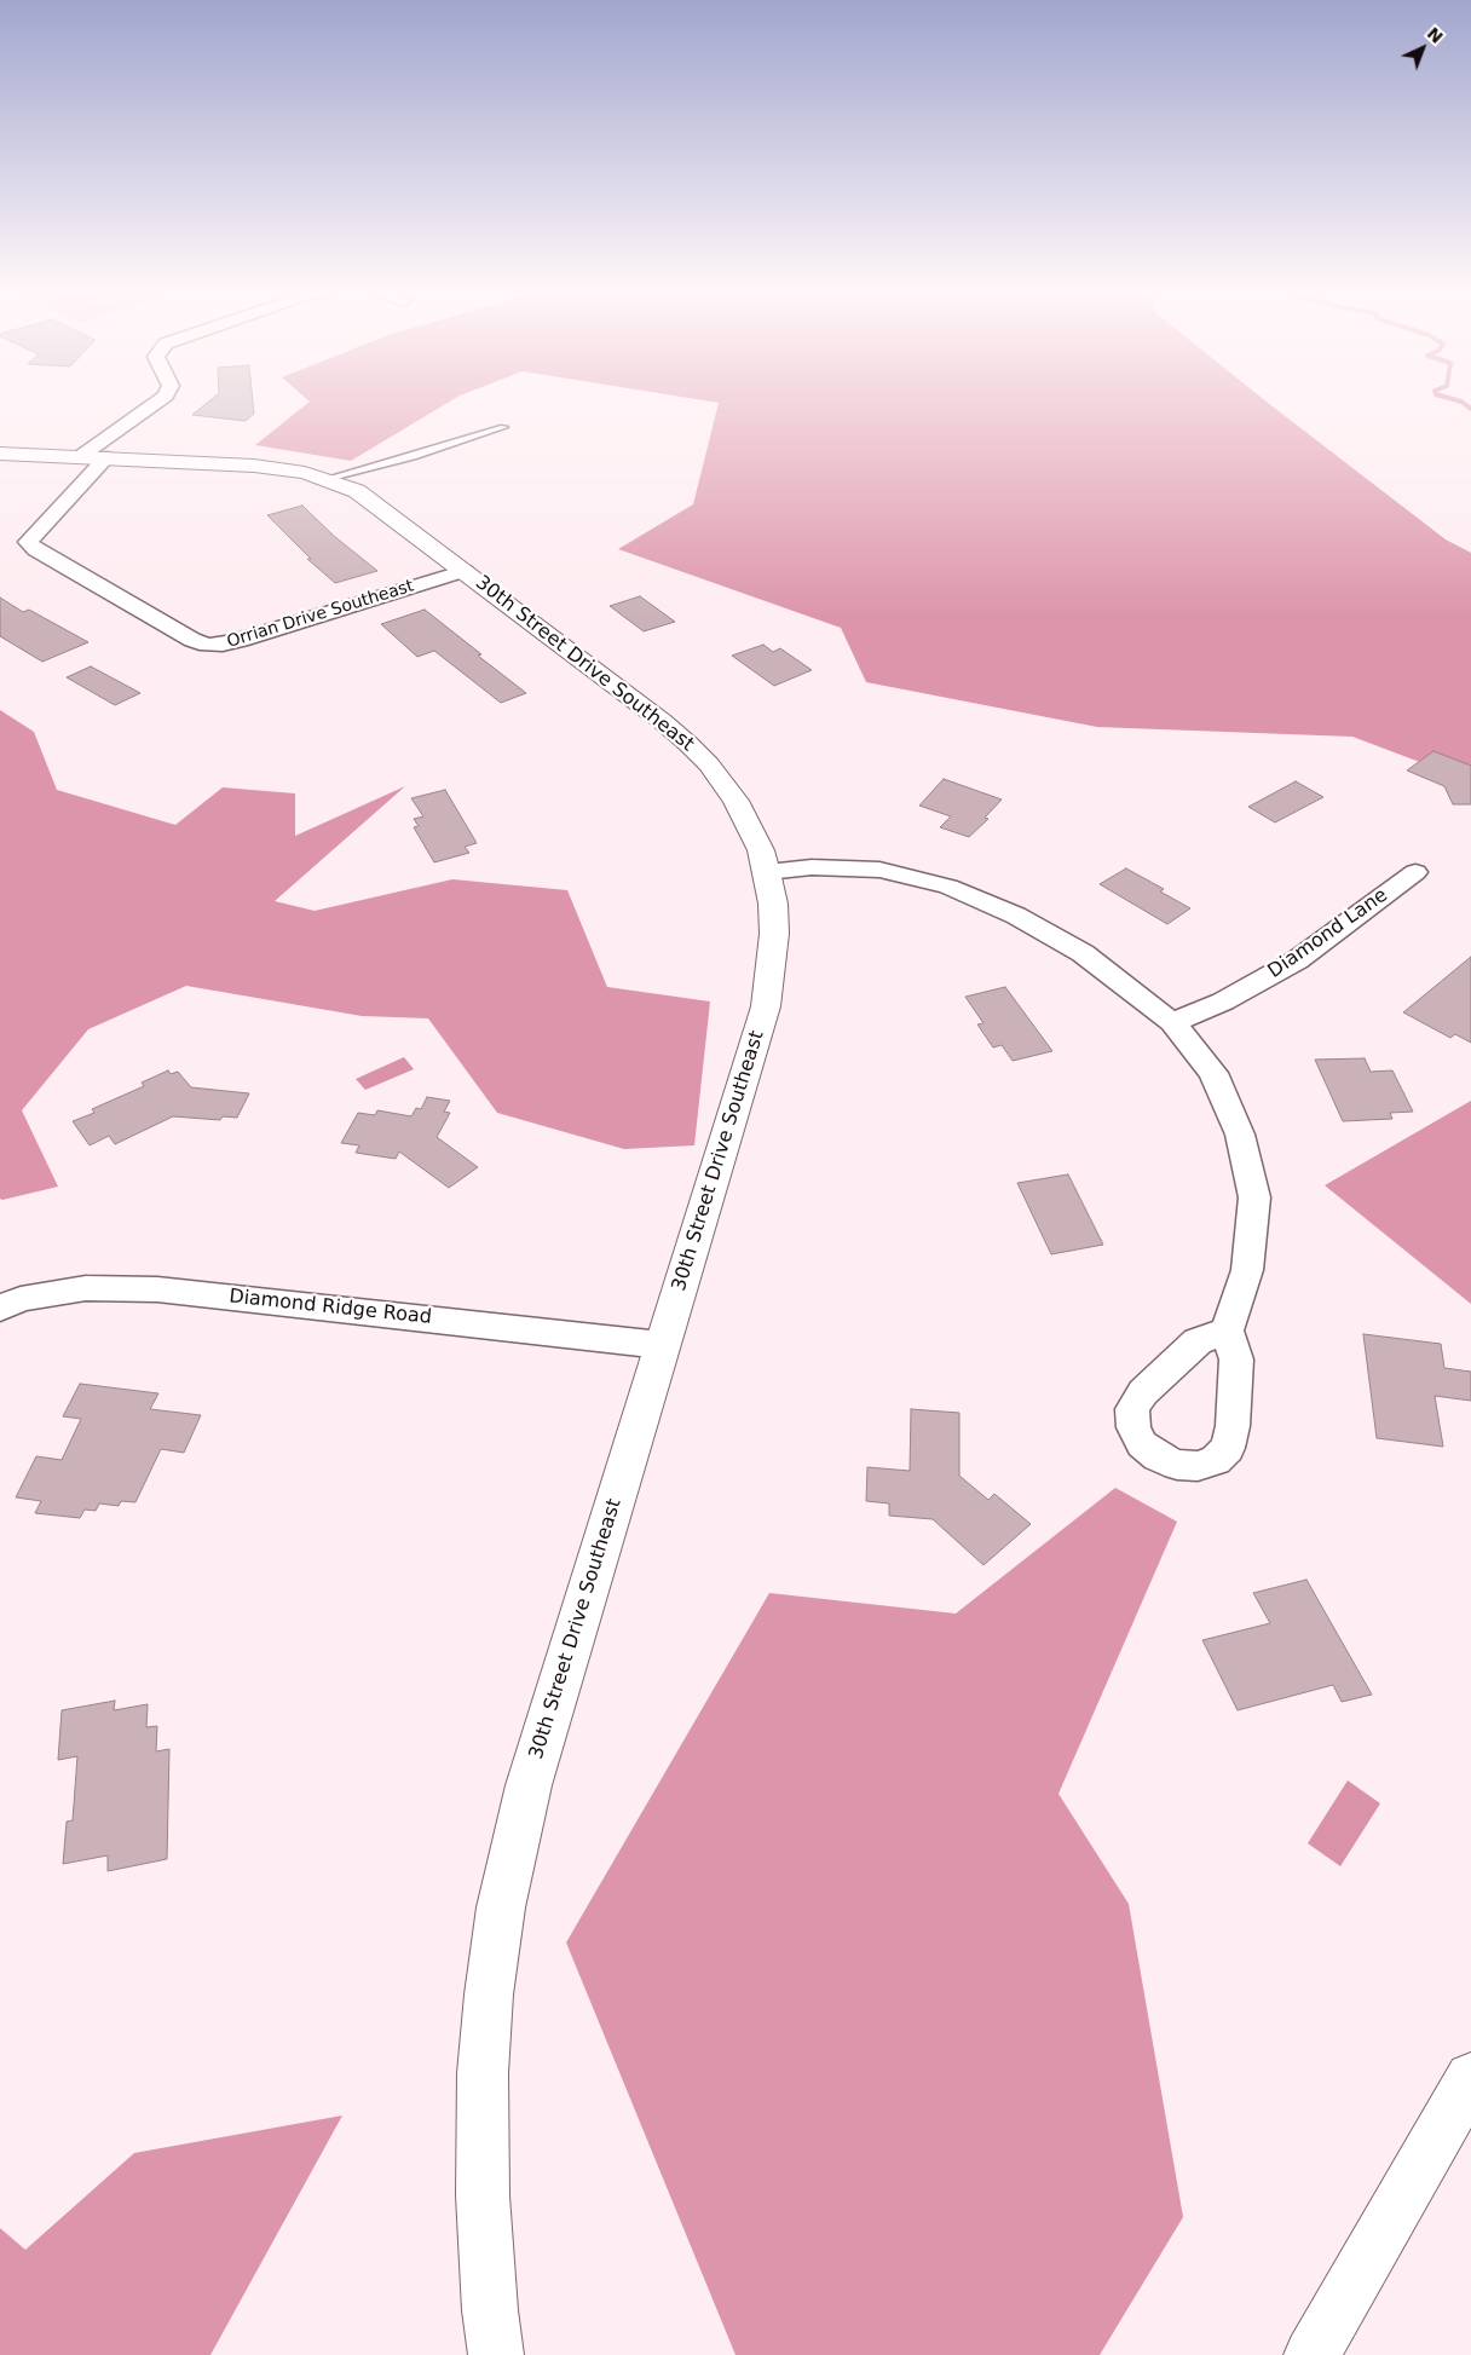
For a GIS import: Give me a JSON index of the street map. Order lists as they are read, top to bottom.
{
  "streets": {
    "main road": ["30th Street Drive Southeast"],
    "street": ["Orrian Drive Southeast", "Diamond Lane", "Diamond Ridge Road"]
  },
  "crossings": [
    ["Orrian Drive Southeast", "30th Street Drive Southeast"],
    ["30th Street Drive Southeast", "Diamond Ridge Road"]
  ],
  "north": "top right"
}
